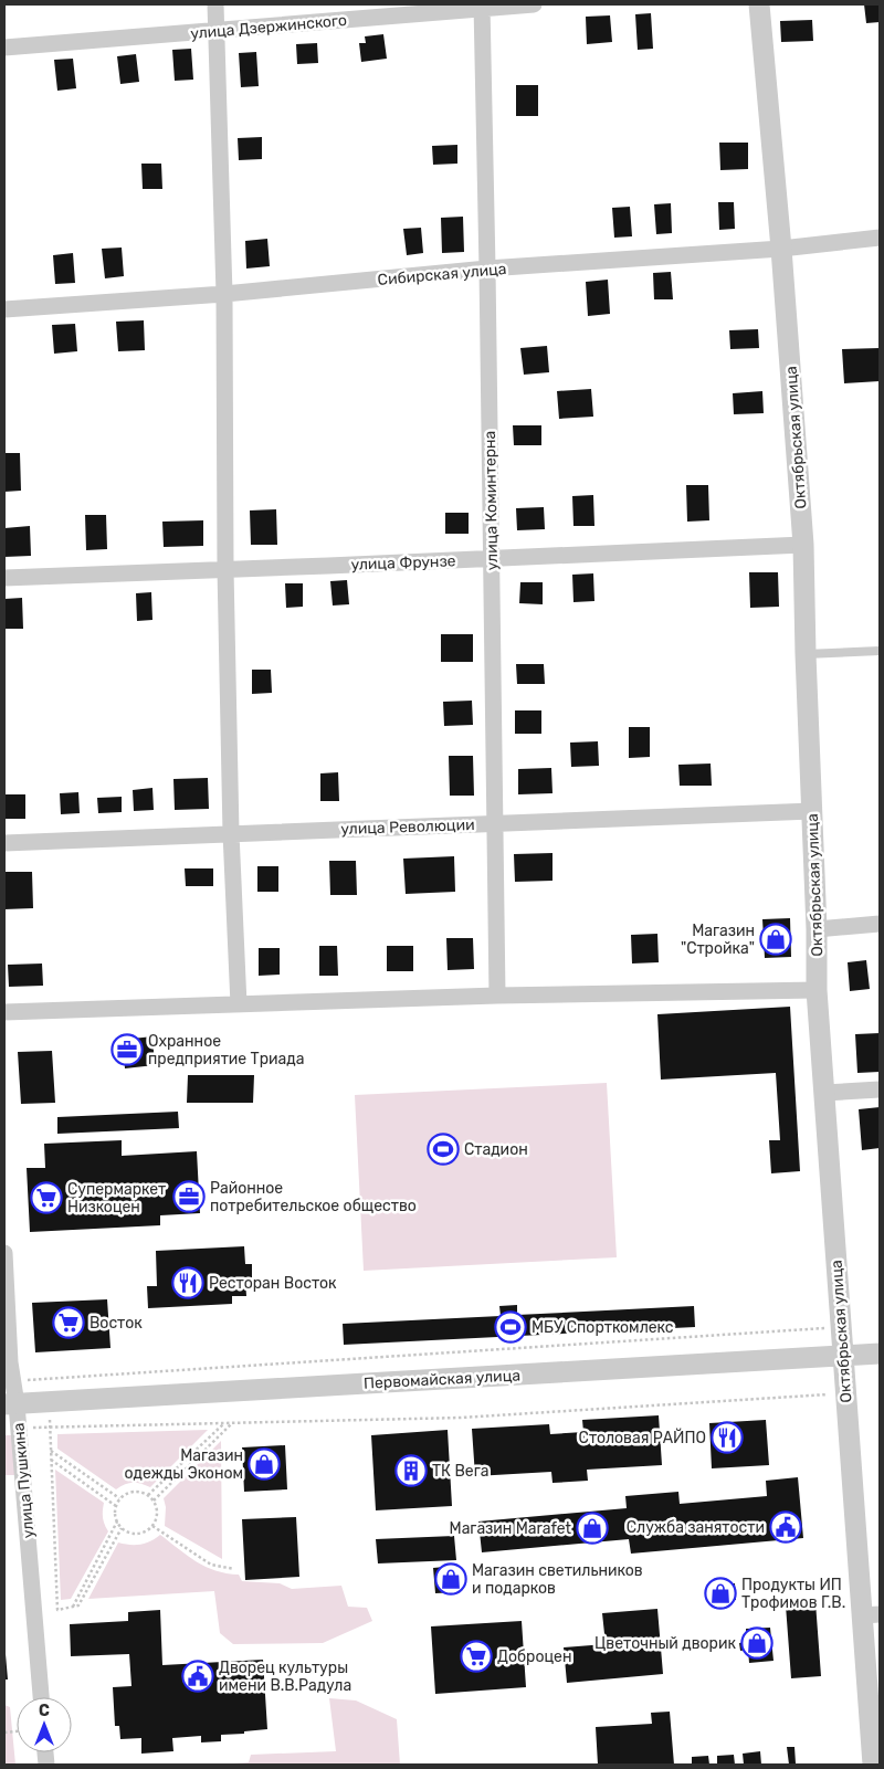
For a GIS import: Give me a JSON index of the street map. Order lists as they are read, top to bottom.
{
  "streets": {
    "street": [
      "улица Дзержинского",
      "Сибирская улица",
      "Октябрьская улица",
      "улица Коминтерна",
      "улица Фрунзе",
      "улица Революции",
      "Первомайская улица",
      "улица Пушкина"
    ]
  },
  "crossings": [
    ["улица Дзержинского", "улица Коминтерна"],
    ["Сибирская улица", "Октябрьская улица"],
    ["Сибирская улица", "улица Коминтерна"],
    ["Октябрьская улица", "улица Фрунзе"],
    ["Октябрьская улица", "улица Революции"],
    ["Октябрьская улица", "Первомайская улица"],
    ["улица Коминтерна", "улица Фрунзе"],
    ["улица Коминтерна", "улица Революции"],
    ["Первомайская улица", "улица Пушкина"]
  ],
  "places": {
    "shop": [
      "Магазин \"Стройка\"",
      "Магазин одежды Эконом",
      "Магазин Marafet",
      "Магазин светильников и подарков",
      "Продукты ИП Трофимов Г.В.",
      "Цветочный дворик"
    ],
    "office": ["Охранное предприятие Триада", "Районное потребительское общество"],
    "sports": ["Стадион", "МБУ Спорткомлекс"],
    "supermarket": ["Супермаркет Низкоцен", "Восток", "Доброцен"],
    "restaurant": ["Ресторан Восток", "Столовая РАЙПО"],
    "building": ["ТК Вега"],
    "public building": ["Служба занятости", "Дворец культуры имени В.В.Радула"]
  },
  "north": "top"
}
